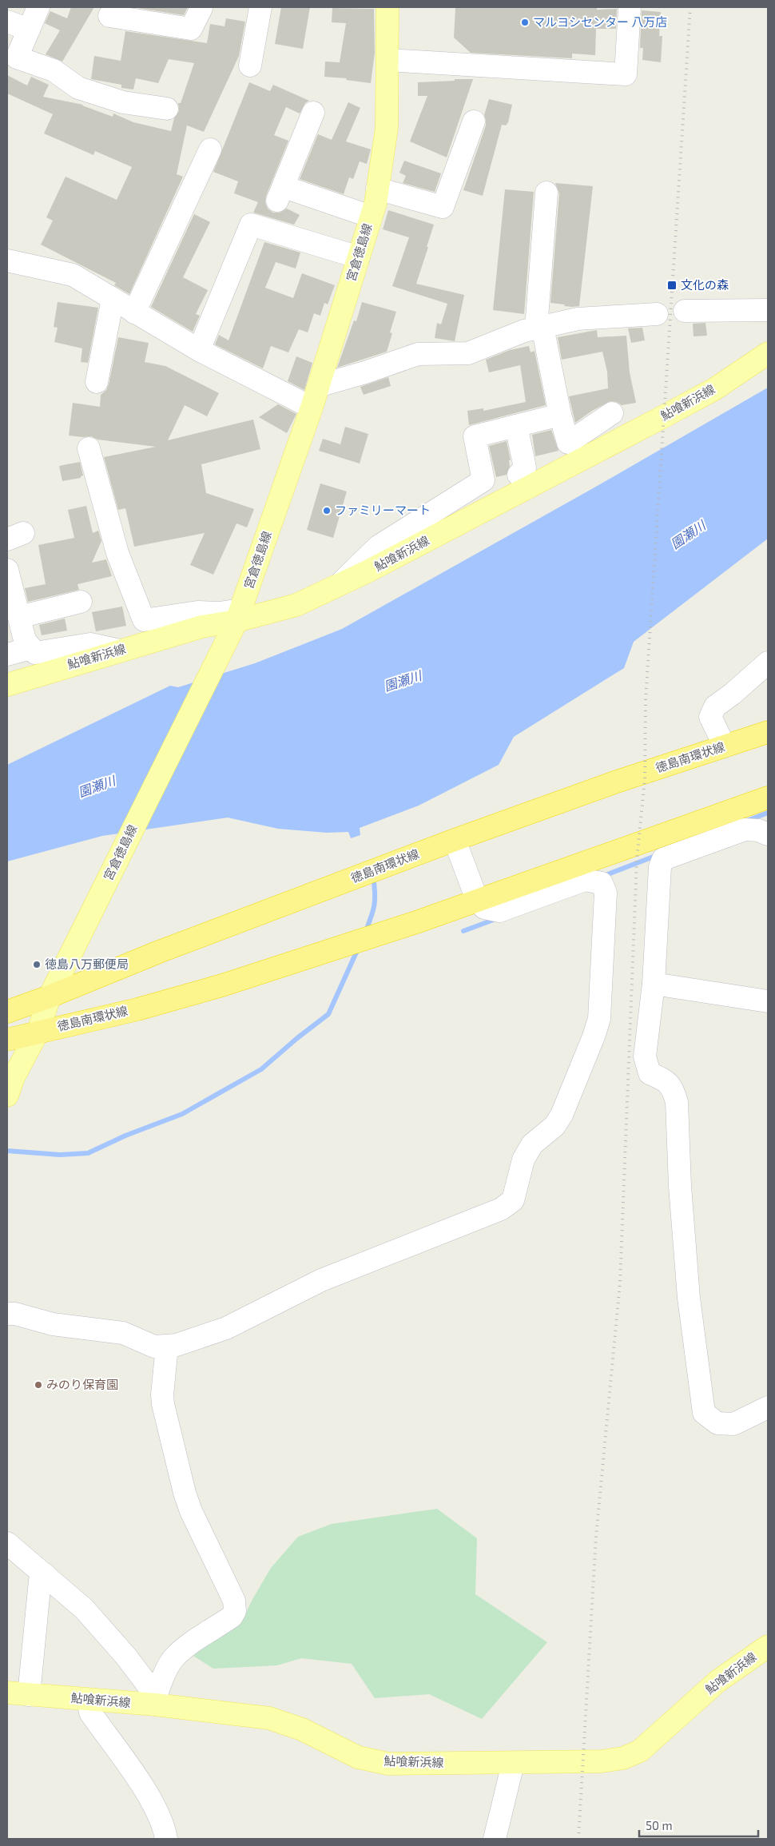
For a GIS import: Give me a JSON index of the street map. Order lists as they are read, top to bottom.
{
  "streets": {
    "highway": ["徳島南環状線"],
    "main road": ["宮倉徳島線", "鮎喰新浜線"]
  },
  "crossings": [
    ["宮倉徳島線", "鮎喰新浜線"],
    ["宮倉徳島線", "徳島南環状線"]
  ],
  "water": ["園瀬川"],
  "places": {
    "other": [
      "マルヨシセンター 八万店",
      "ファミリーマート",
      "徳島八万郵便局",
      "みのり保育園"
    ],
    "transit": ["文化の森"]
  },
  "scale_bar": "50 m"
}
